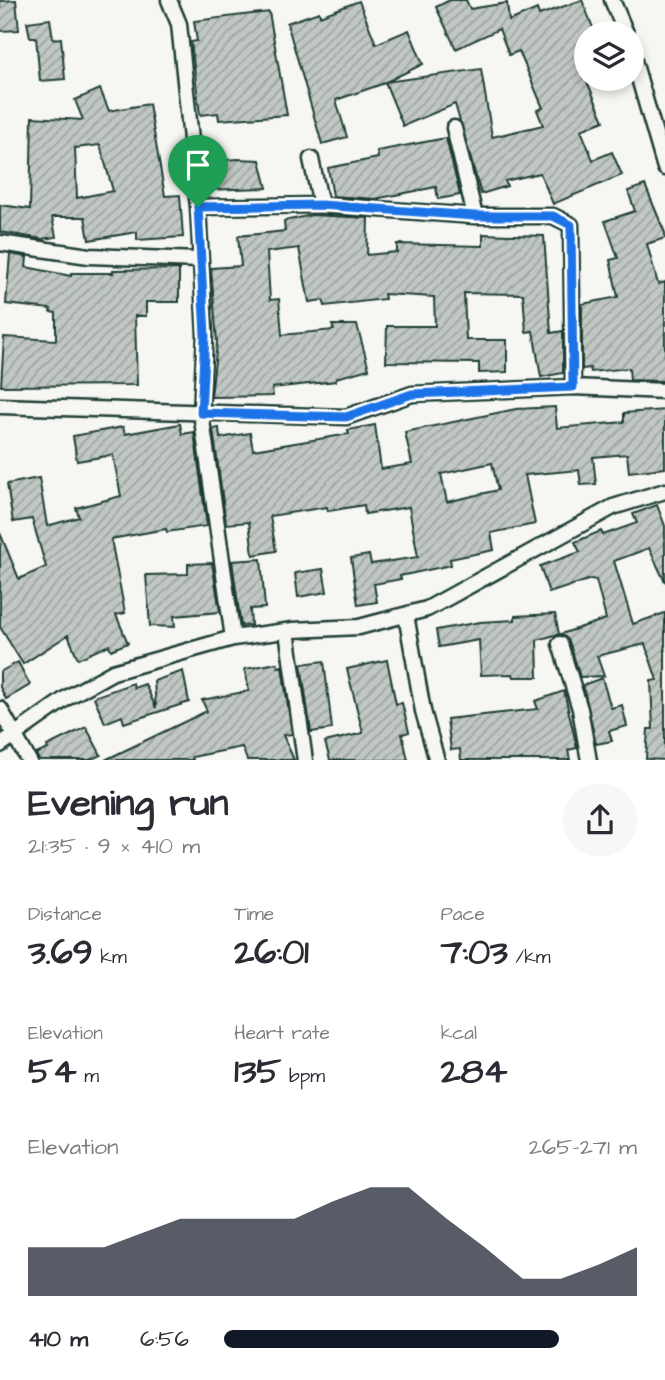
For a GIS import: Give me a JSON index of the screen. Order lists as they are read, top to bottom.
{
  "page": {
    "heading": ["Evening run", "21:35 · 9 × 410 m"],
    "stats": [
      ["Distance", "3.69 km"],
      ["Time", "26:01"],
      ["Pace", "7:03 /km"],
      ["Elevation", "54 m"],
      ["Heart rate", "135 bpm"],
      ["kcal", "284"]
    ],
    "chart": ["Elevation", "265–271 m"],
    "list": [
      {
        "name": "410 m",
        "note": "6:56"
      }
    ]
  }
}
